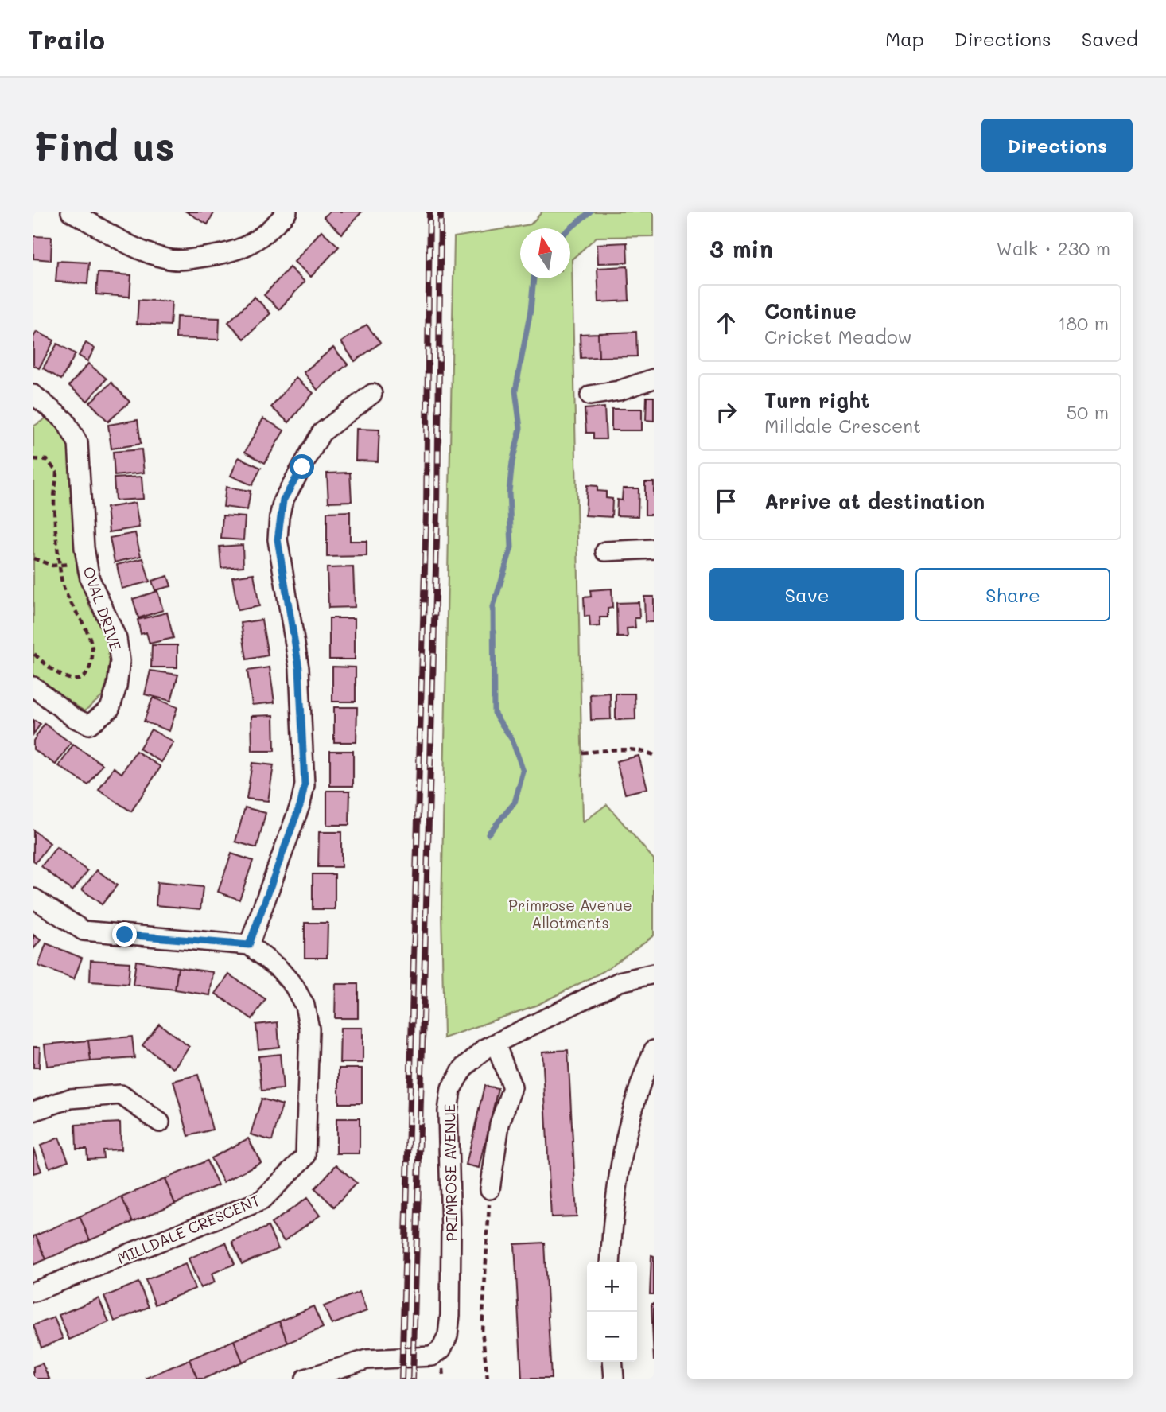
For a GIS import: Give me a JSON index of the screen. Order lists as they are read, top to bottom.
{
  "streets": {
    "street": ["OVAL DRIVE", "PRIMROSE AVENUE", "MILLDALE CRESCENT"]
  },
  "parks": ["Primrose Avenue Allotments"],
  "north": "top",
  "page": {
    "header": "Trailo",
    "nav": ["Map", "Directions", "Saved"],
    "buttons": [
      "Directions",
      ["Save", "Share"]
    ],
    "title": "Find us",
    "heading": ["3 min", "Walk · 230 m"],
    "list": [
      ["Continue", "Cricket Meadow", "180 m"],
      ["Turn right", "Milldale Crescent", "50 m"],
      "Arrive at destination"
    ],
    "map_buttons": ["+", "−"]
  }
}
